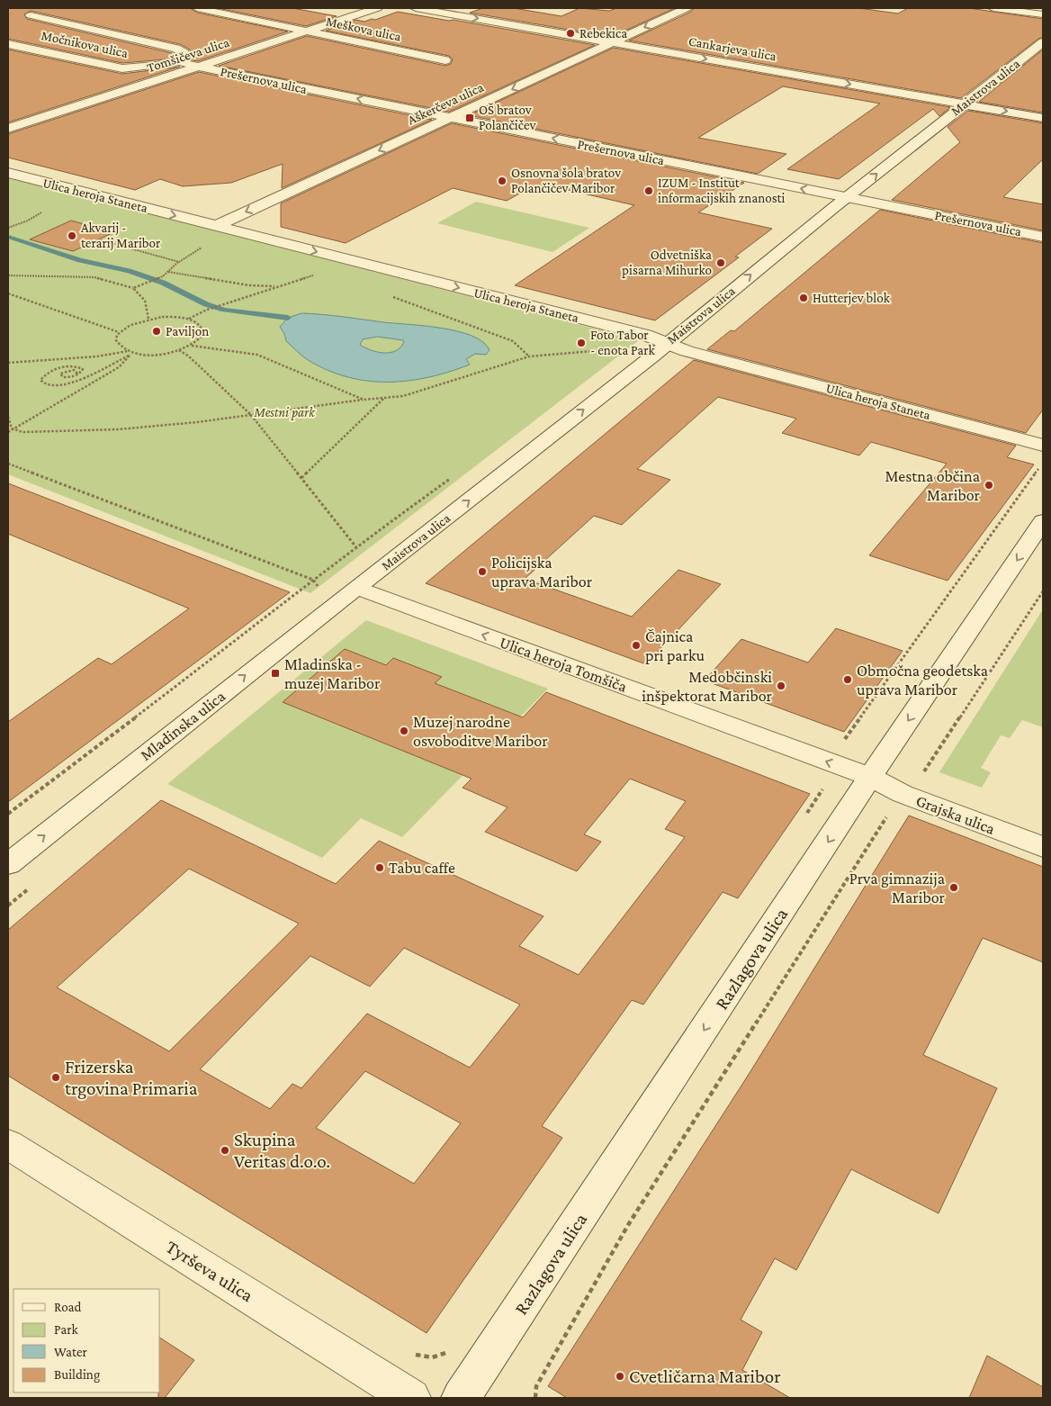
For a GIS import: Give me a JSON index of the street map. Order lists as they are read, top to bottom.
{
  "streets": {
    "street": [
      "Meškova ulica",
      "Močnikova ulica",
      "Cankarjeva ulica",
      "Tomšičeva ulica",
      "Prešernova ulica",
      "Maistrova ulica",
      "Aškerčeva ulica",
      "Ulica heroja Staneta",
      "Ulica heroja Tomšiča",
      "Mladinska ulica",
      "Grajska ulica",
      "Razlagova ulica",
      "Tyrševa ulica"
    ]
  },
  "crossings": [
    ["Meškova ulica", "Tomšičeva ulica"],
    ["Močnikova ulica", "Prešernova ulica"],
    ["Cankarjeva ulica", "Maistrova ulica"],
    ["Cankarjeva ulica", "Aškerčeva ulica"],
    ["Tomšičeva ulica", "Prešernova ulica"],
    ["Prešernova ulica", "Maistrova ulica"],
    ["Prešernova ulica", "Aškerčeva ulica"],
    ["Maistrova ulica", "Ulica heroja Staneta"],
    ["Maistrova ulica", "Ulica heroja Tomšiča"],
    ["Maistrova ulica", "Mladinska ulica"],
    ["Aškerčeva ulica", "Ulica heroja Staneta"],
    ["Ulica heroja Tomšiča", "Mladinska ulica"],
    ["Ulica heroja Tomšiča", "Grajska ulica"],
    ["Ulica heroja Tomšiča", "Razlagova ulica"],
    ["Grajska ulica", "Razlagova ulica"]
  ],
  "one_way": [
    "Cankarjeva ulica",
    "Prešernova ulica",
    "Maistrova ulica",
    "Aškerčeva ulica",
    "Ulica heroja Staneta",
    "Ulica heroja Tomšiča",
    "Mladinska ulica",
    "Razlagova ulica"
  ],
  "parks": ["Mestni park"],
  "places": {
    "other": [
      "Rebekica",
      "Osnovna šola bratov Polančičev Maribor",
      "IZUM - Institut informacijskih znanosti",
      "Akvarij - terarij Maribor",
      "Odvetniška pisarna Mihurko",
      "Hutterjev blok",
      "Paviljon",
      "Foto Tabor - enota Park",
      "Mestna občina Maribor",
      "Policijska uprava Maribor",
      "Čajnica pri parku",
      "Območna geodetska uprava Maribor",
      "Medobčinski inšpektorat Maribor",
      "Muzej narodne osvoboditve Maribor",
      "Tabu caffe",
      "Prva gimnazija Maribor",
      "Frizerska trgovina Primaria",
      "Skupina Veritas d.o.o.",
      "Cvetličarna Maribor"
    ],
    "transit": ["OŠ bratov Polančičev", "Mladinska - muzej Maribor"]
  },
  "legend": [
    "Road",
    "Park",
    "Water",
    "Building"
  ]
}
